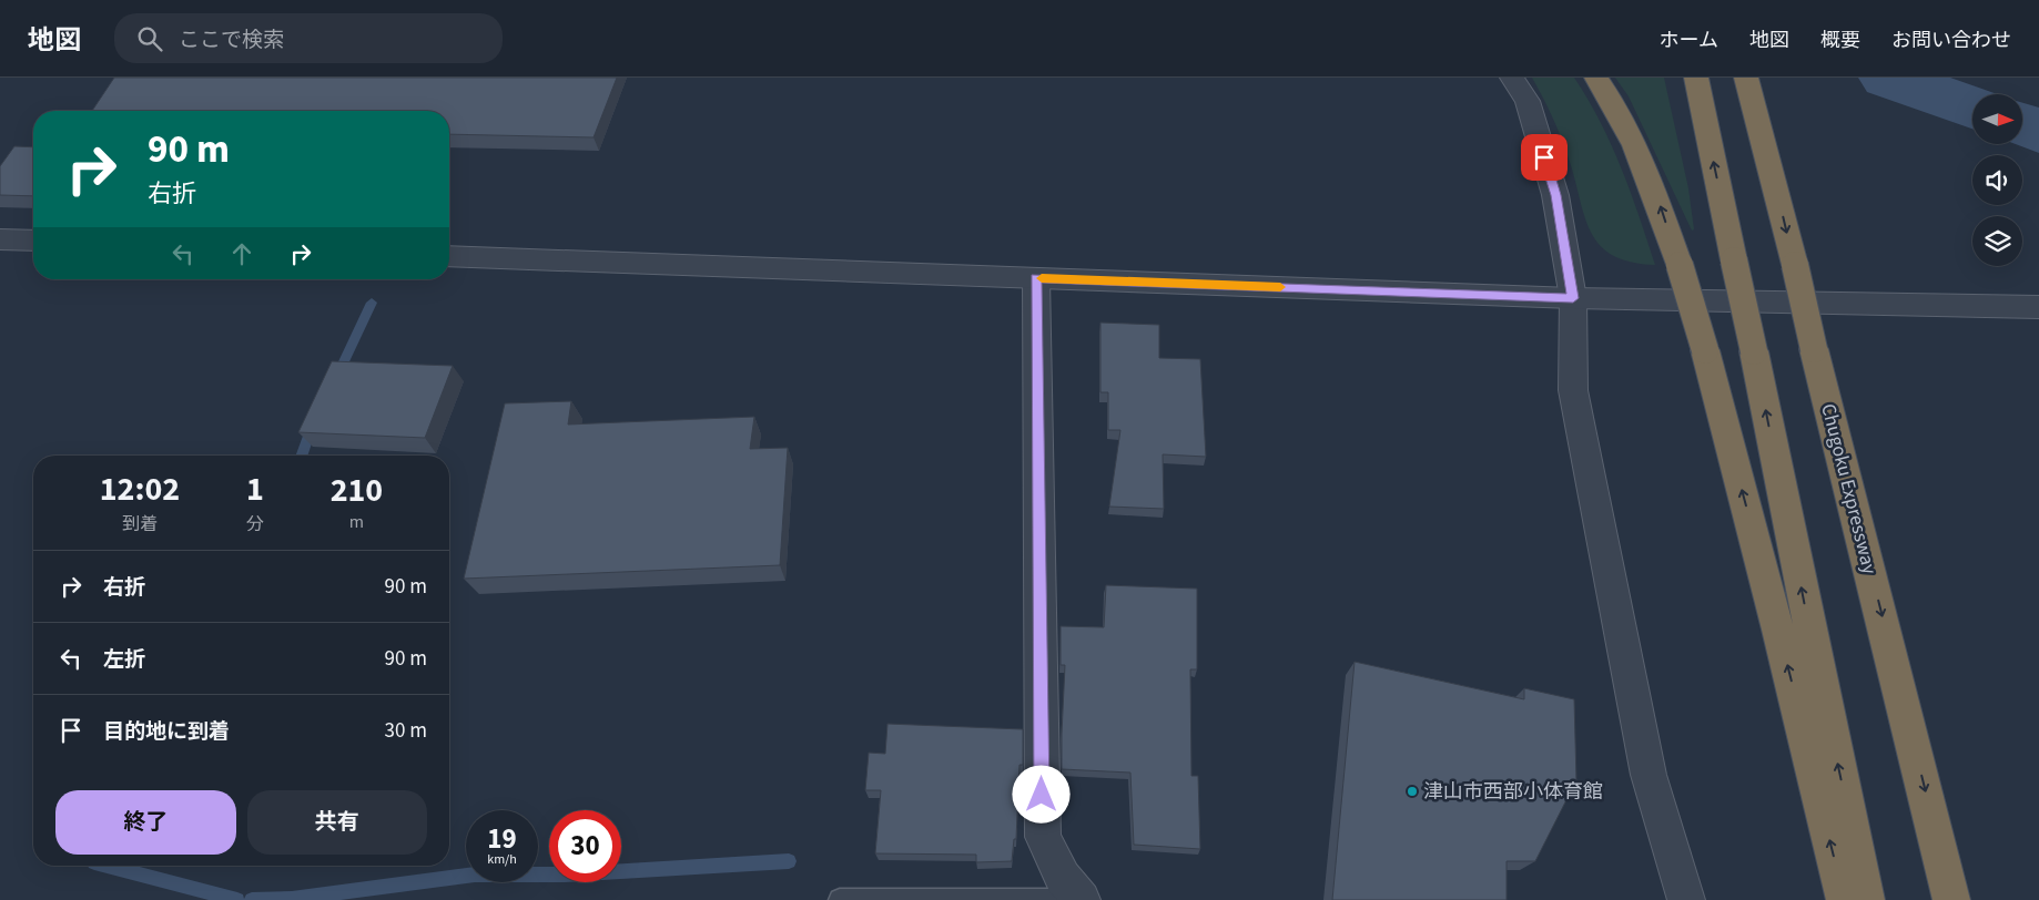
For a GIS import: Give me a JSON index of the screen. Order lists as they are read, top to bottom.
{
  "streets": {
    "highway": ["Chugoku Expressway"]
  },
  "places": ["津山市西部小体育館"],
  "north": "right",
  "page": {
    "header": "地図",
    "search": "ここで検索",
    "nav": [
      "ホーム",
      "地図",
      "概要",
      "お問い合わせ"
    ],
    "turn": ["90 m", "右折"],
    "eta": [
      "12:02",
      "到着",
      "1",
      "分",
      "210",
      "m"
    ],
    "list": [
      {
        "name": "右折",
        "value": "90 m"
      },
      {
        "name": "左折",
        "value": "90 m"
      },
      {
        "name": "目的地に到着",
        "value": "30 m"
      }
    ],
    "buttons": ["終了", "共有"],
    "speed": "19 km/h",
    "limit": "30"
  }
}
